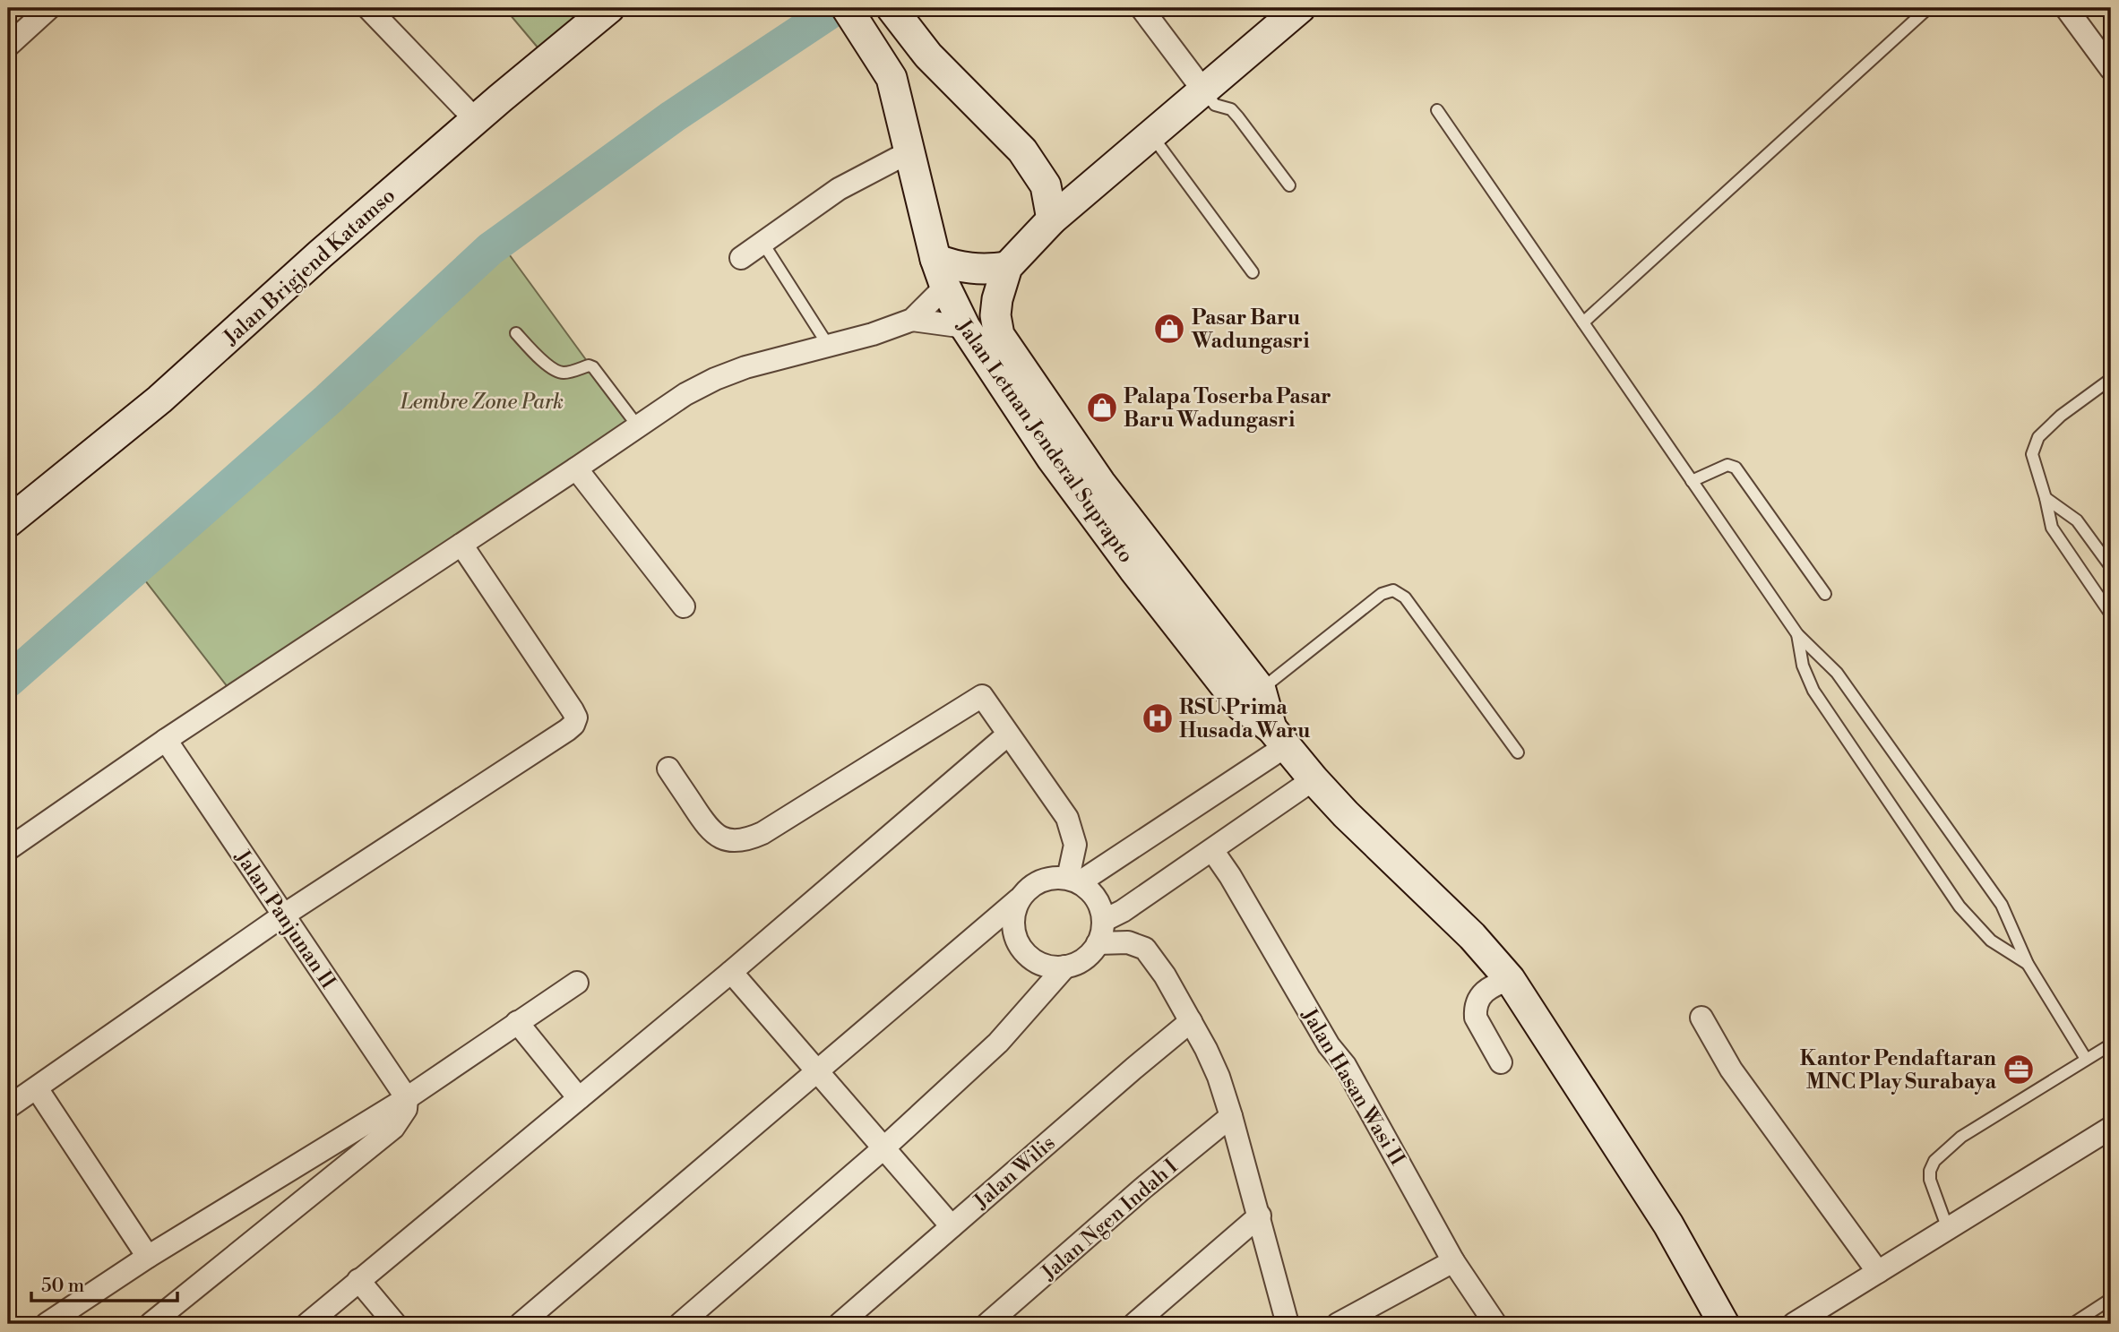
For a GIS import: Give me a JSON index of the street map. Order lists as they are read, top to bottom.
{
  "streets": {
    "main road": ["Jalan Brigjend Katamso", "Jalan Letnan Jenderal Suprapto"],
    "street": [
      "Jalan Panjunan II",
      "Jalan Hasan Wasi II",
      "Jalan Wilis",
      "Jalan Ngen Indah I"
    ]
  },
  "parks": ["Lembre Zone Park"],
  "places": {
    "shop": ["Pasar Baru Wadungasri", "Palapa Toserba Pasar Baru Wadungasri"],
    "hospital": ["RSU Prima Husada Waru"],
    "office": ["Kantor Pendaftaran MNC Play Surabaya"]
  },
  "scale_bar": "50 m"
}
